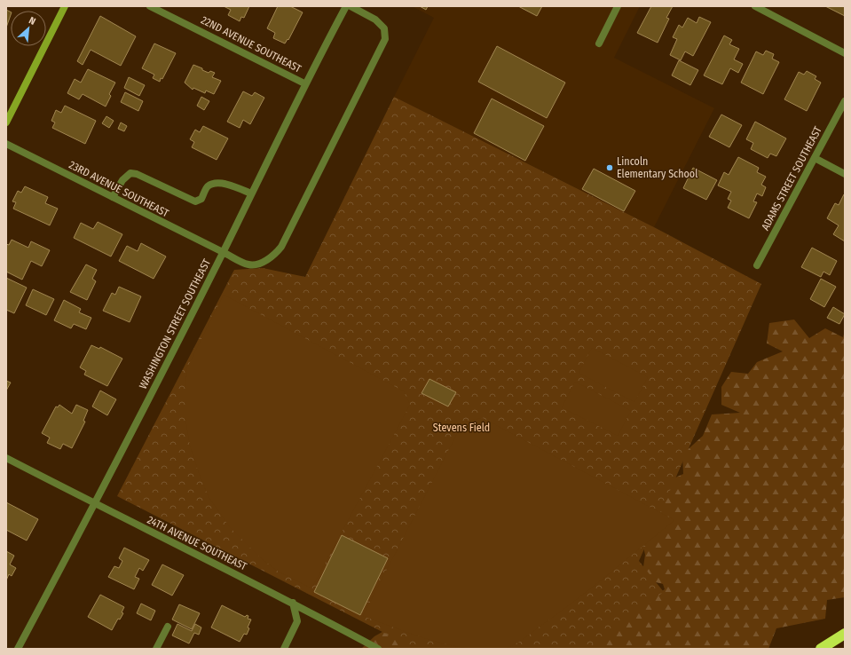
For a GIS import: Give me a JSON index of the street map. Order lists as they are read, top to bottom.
{
  "streets": {
    "street": [
      "22ND AVENUE SOUTHEAST",
      "ADAMS STREET SOUTHEAST",
      "23RD AVENUE SOUTHEAST",
      "WASHINGTON STREET SOUTHEAST",
      "24TH AVENUE SOUTHEAST"
    ]
  },
  "crossings": [
    ["22ND AVENUE SOUTHEAST", "WASHINGTON STREET SOUTHEAST"],
    ["23RD AVENUE SOUTHEAST", "WASHINGTON STREET SOUTHEAST"],
    ["WASHINGTON STREET SOUTHEAST", "24TH AVENUE SOUTHEAST"]
  ],
  "parks": ["Stevens Field"],
  "places": ["Lincoln Elementary School"],
  "north": "top right"
}
